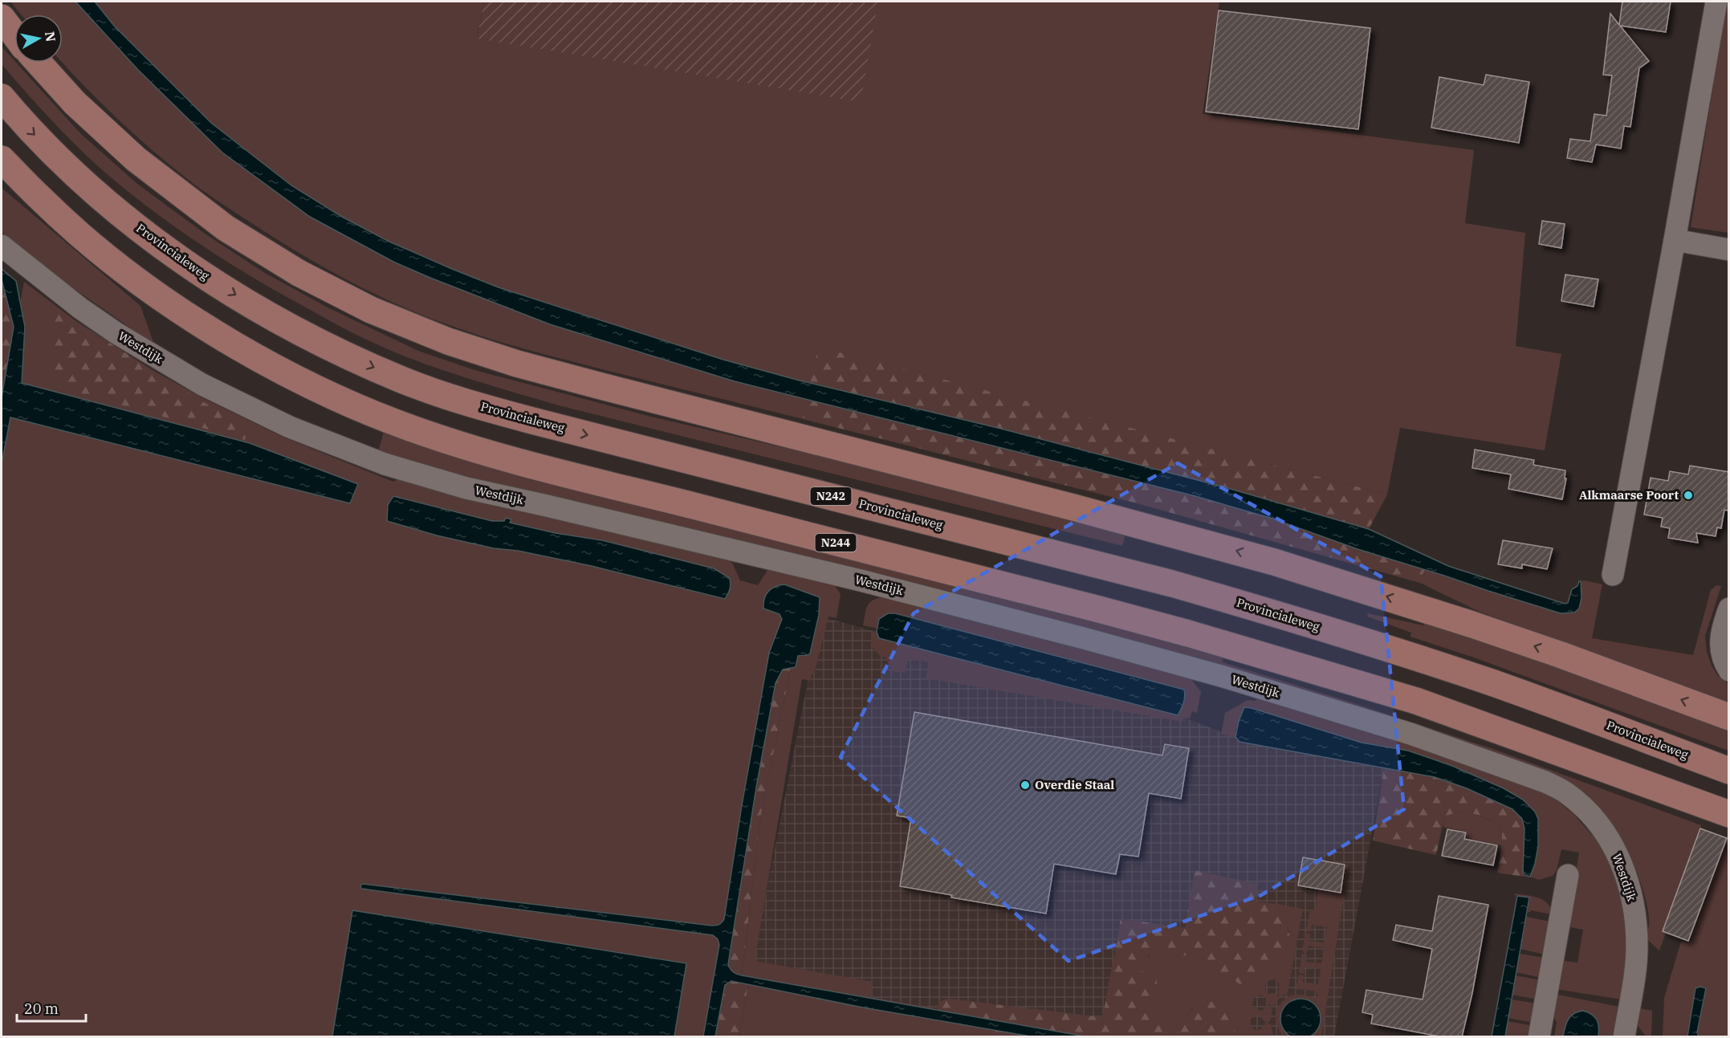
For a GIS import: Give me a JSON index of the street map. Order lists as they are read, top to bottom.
{
  "streets": {
    "main road": ["Provincialeweg", "N242", "N244"],
    "street": ["Westdijk"]
  },
  "places": ["Alkmaarse Poort", "Overdie Staal"],
  "scale_bar": "20 m",
  "north": "right"
}
